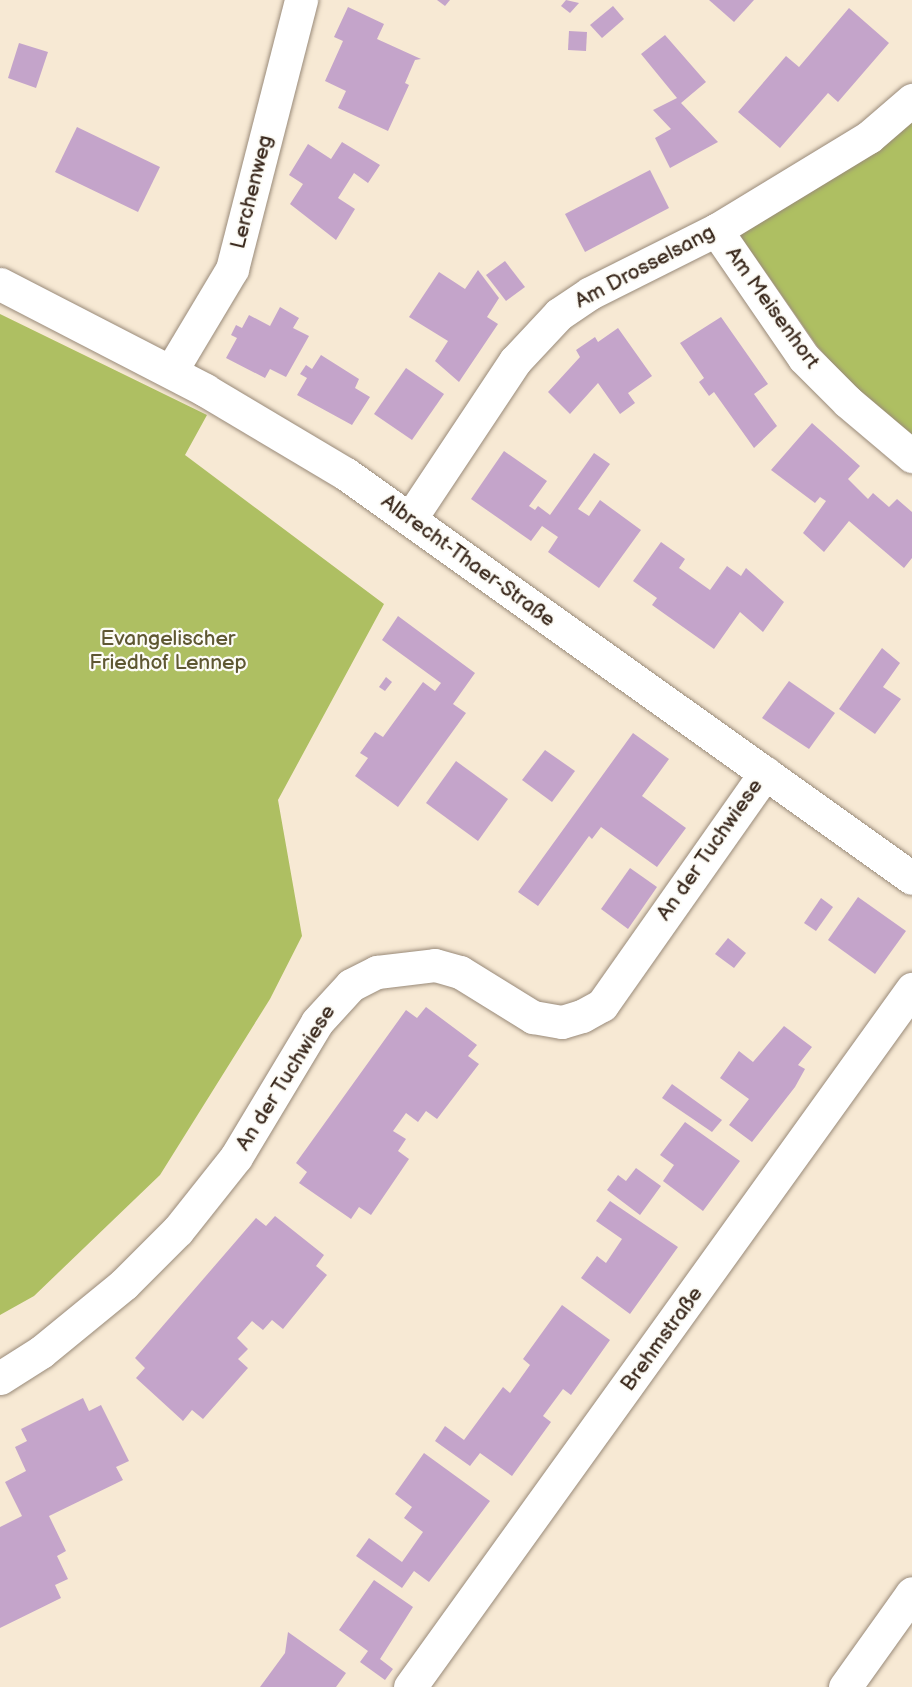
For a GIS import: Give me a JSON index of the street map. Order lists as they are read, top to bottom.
{
  "streets": {
    "street": [
      "Lerchenweg",
      "Am Drosselsang",
      "Am Meisenhort",
      "Albrecht-Thaer-Straße",
      "An der Tuchwiese",
      "Brehmstraße"
    ]
  },
  "crossings": [
    ["Lerchenweg", "Albrecht-Thaer-Straße"],
    ["Am Drosselsang", "Am Meisenhort"],
    ["Am Drosselsang", "Albrecht-Thaer-Straße"],
    ["Albrecht-Thaer-Straße", "An der Tuchwiese"]
  ],
  "parks": ["Evangelischer Friedhof Lennep"]
}
